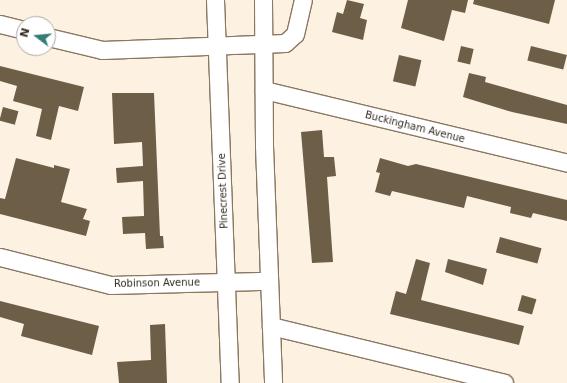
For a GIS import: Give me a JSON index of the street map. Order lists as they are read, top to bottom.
{
  "streets": {
    "street": ["Buckingham Avenue", "Pinecrest Drive", "Robinson Avenue"]
  },
  "crossings": [
    ["Pinecrest Drive", "Robinson Avenue"]
  ],
  "north": "left"
}
